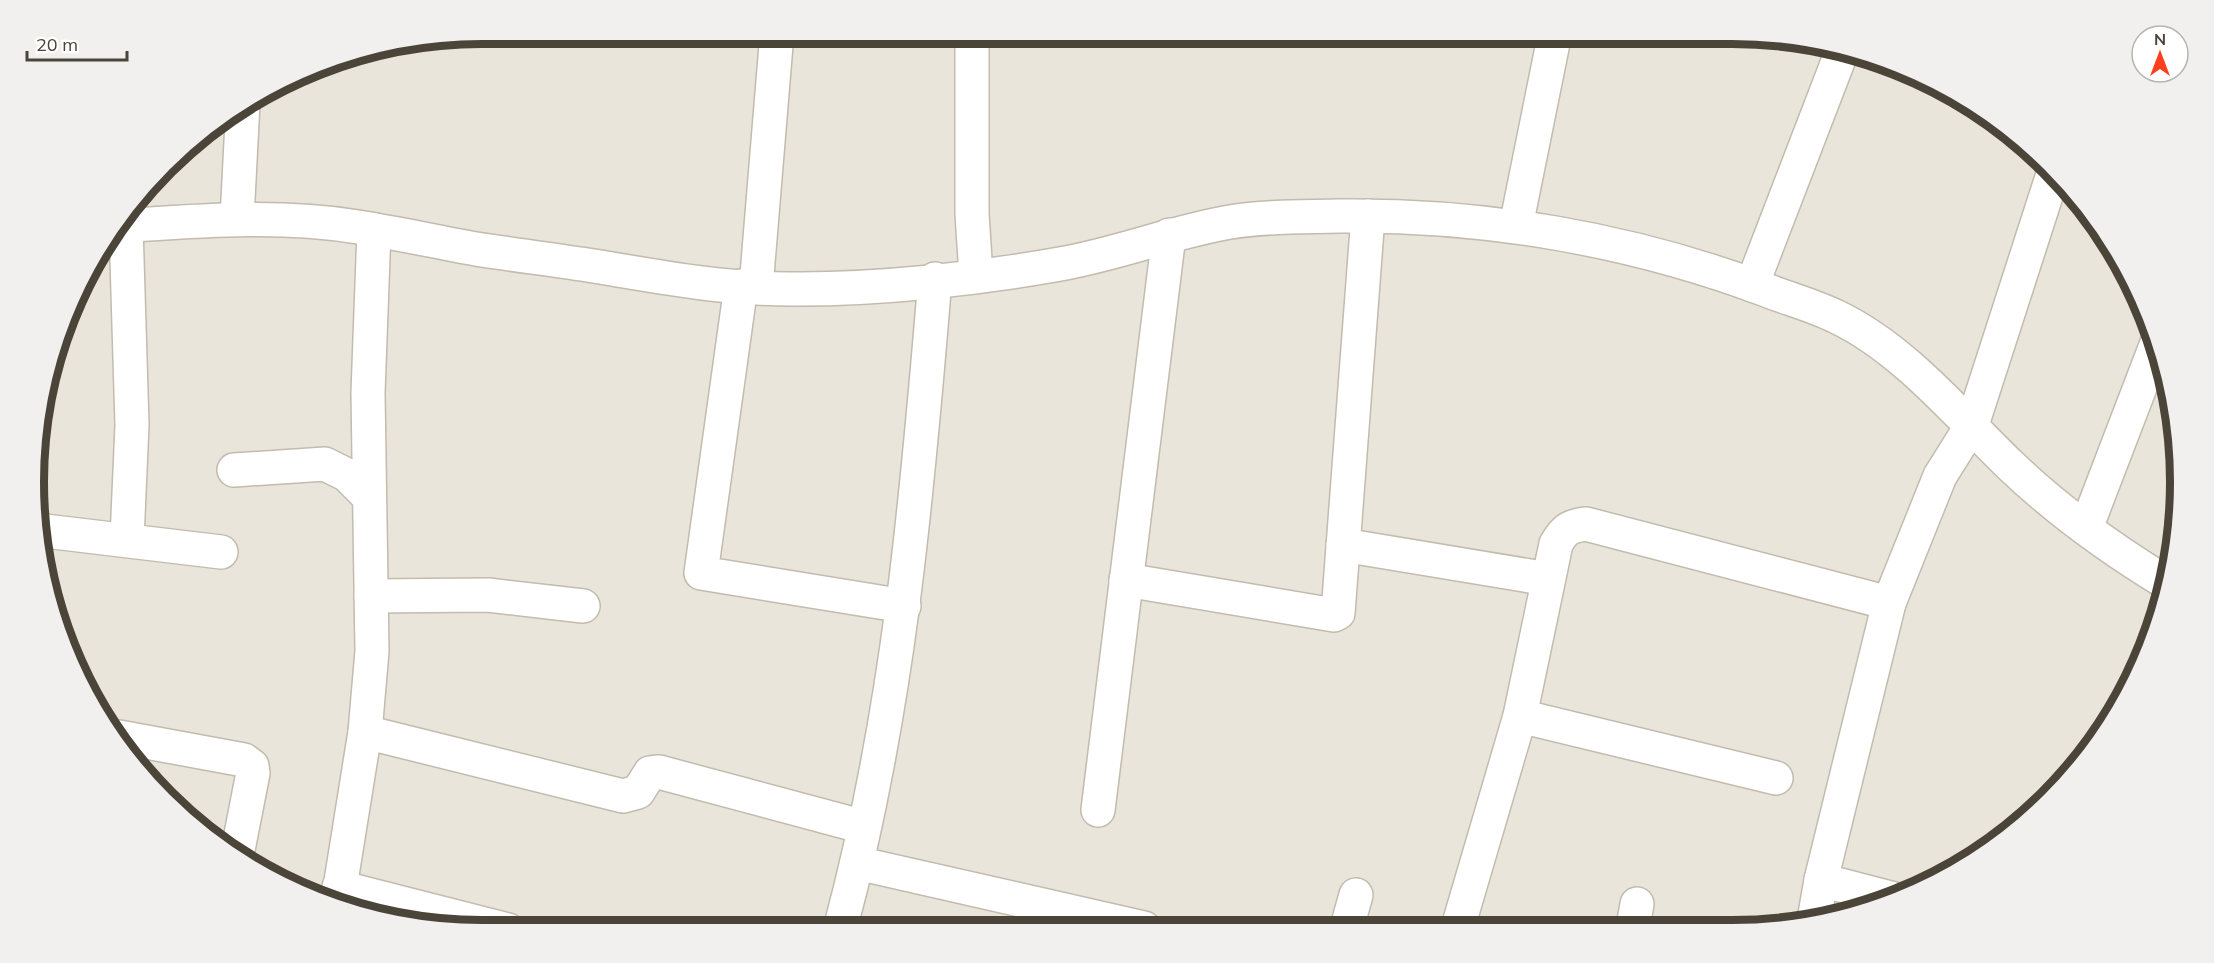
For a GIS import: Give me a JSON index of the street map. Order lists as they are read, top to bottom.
{
  "scale_bar": "20 m",
  "north": "top"
}
